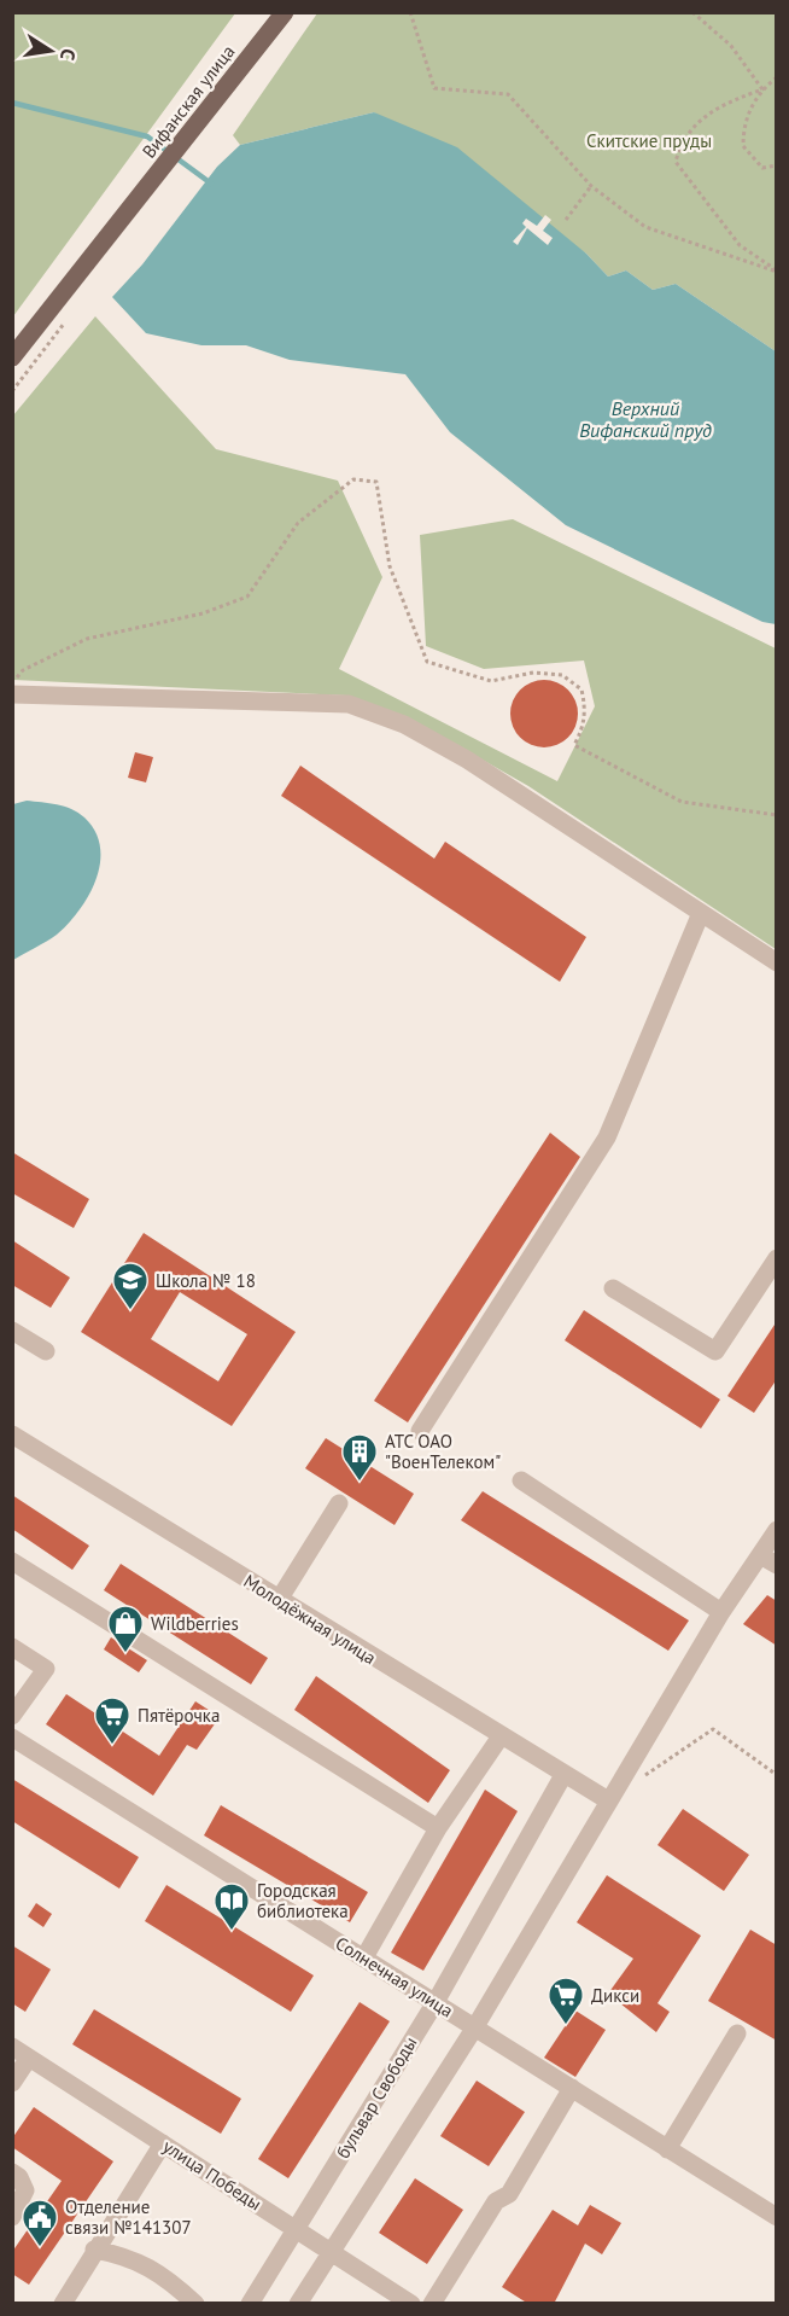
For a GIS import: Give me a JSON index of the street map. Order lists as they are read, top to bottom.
{
  "streets": {
    "main road": ["Вифанская улица"],
    "street": [
      "Молодёжная улица",
      "Солнечная улица",
      "бульвар Свободы",
      "улица Победы"
    ]
  },
  "crossings": [
    ["Молодёжная улица", "бульвар Свободы"],
    ["Солнечная улица", "бульвар Свободы"],
    ["бульвар Свободы", "улица Победы"]
  ],
  "water": ["Верхний Вифанский пруд"],
  "parks": ["Скитские пруды"],
  "places": {
    "school or university": ["Школа № 18"],
    "building": ["АТС ОАО \"ВоенТелеком\""],
    "shop": ["Wildberries"],
    "supermarket": ["Пятёрочка", "Дикси"],
    "library": ["Городская библиотека"],
    "public building": ["Отделение связи №141307"]
  },
  "north": "right"
}
